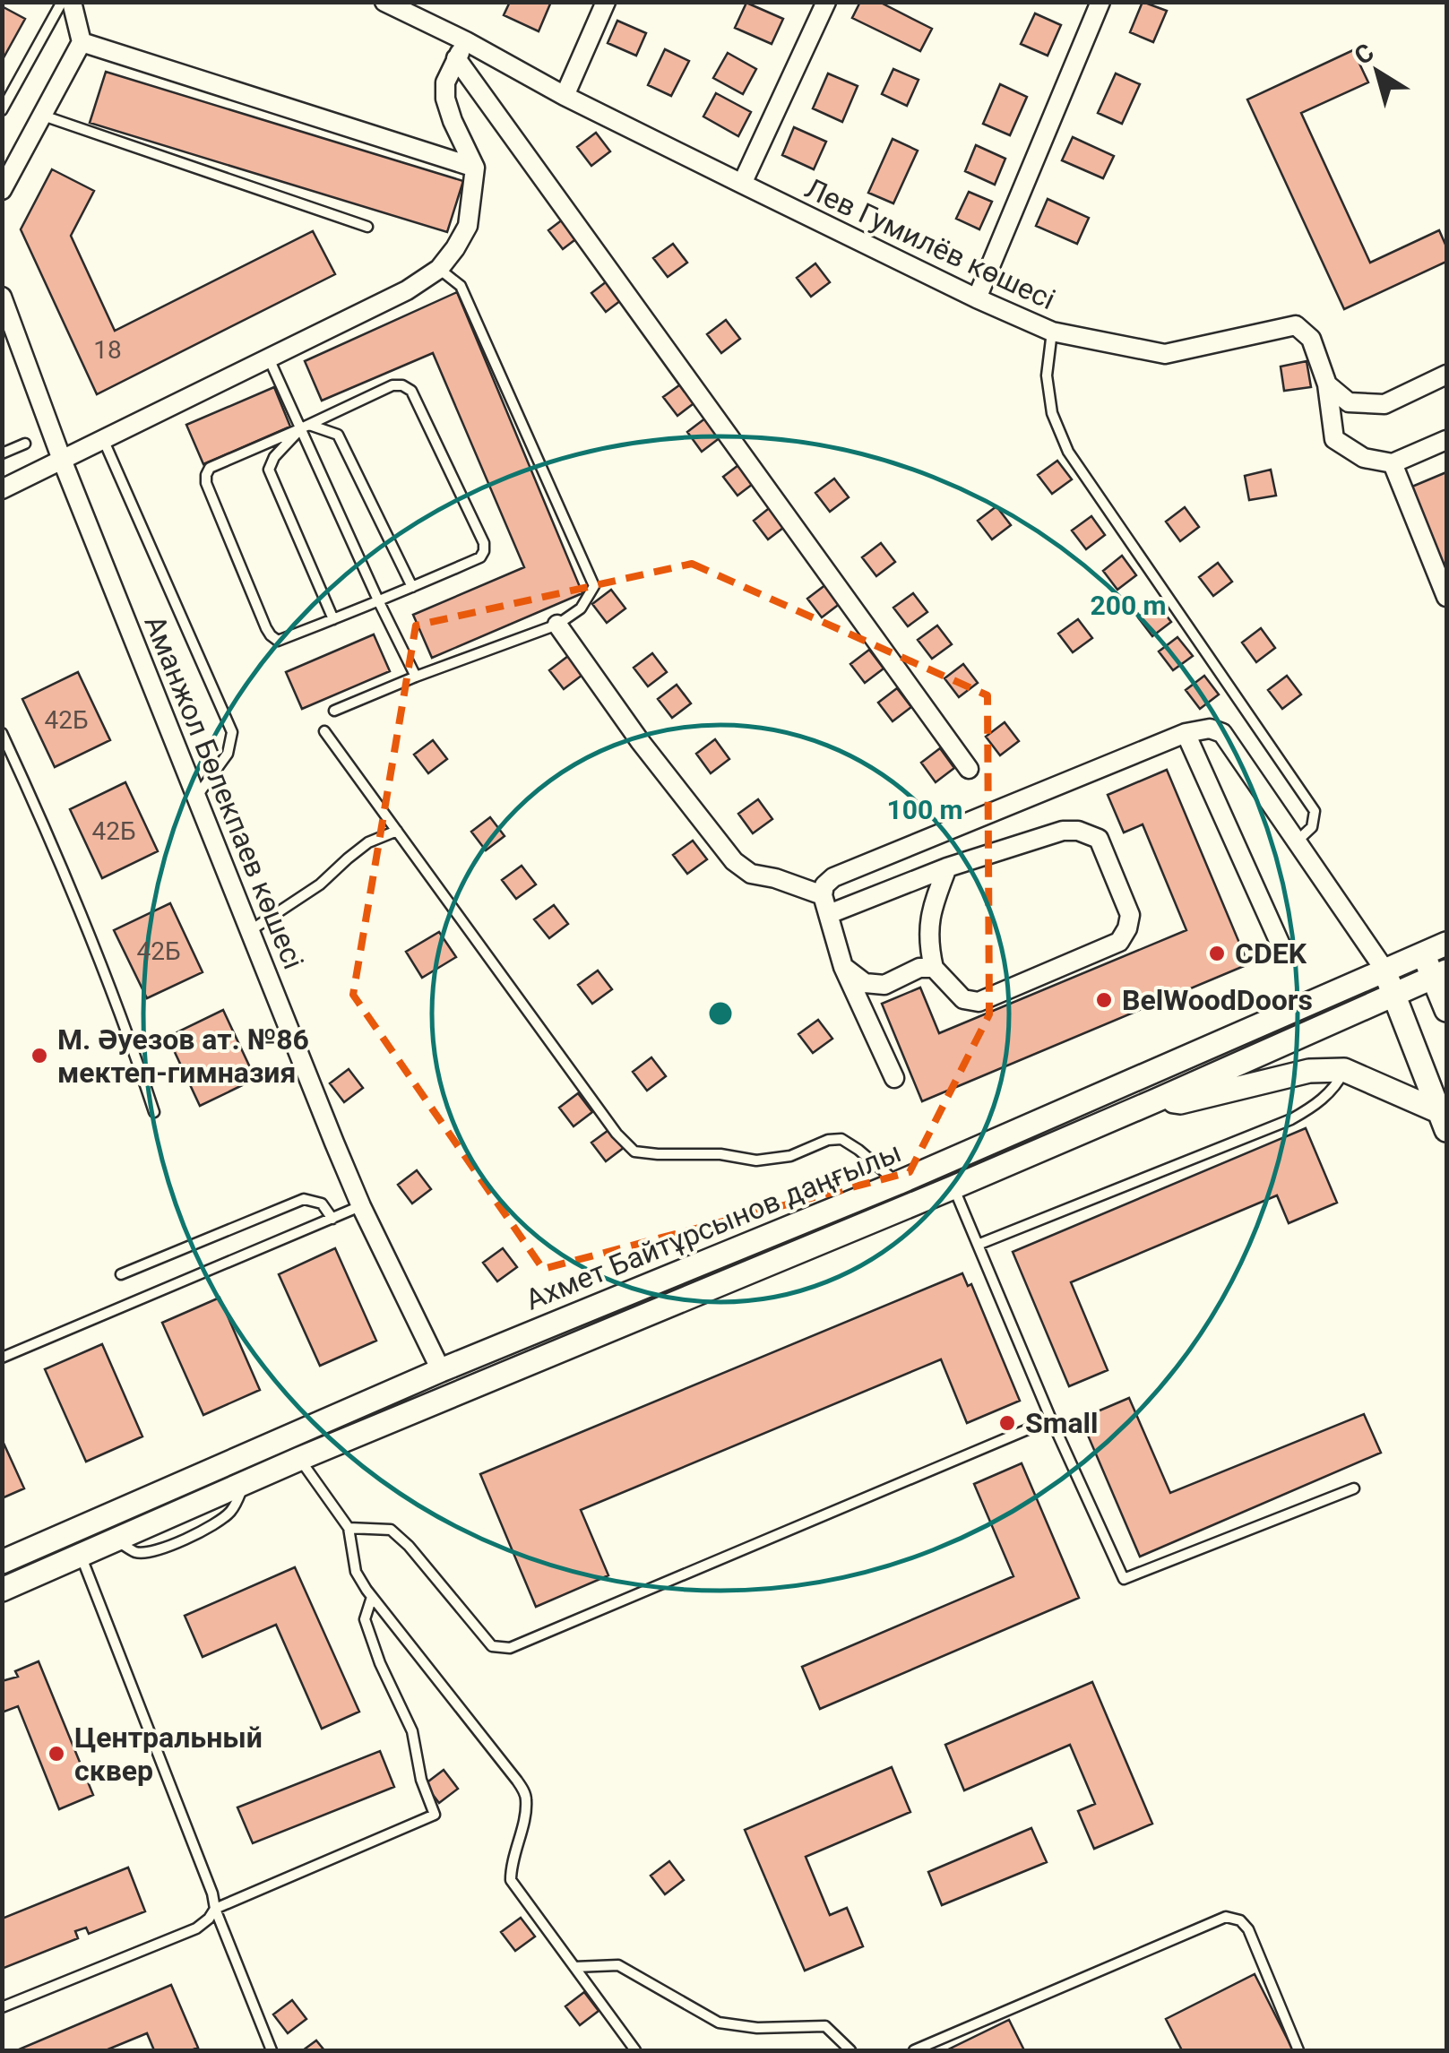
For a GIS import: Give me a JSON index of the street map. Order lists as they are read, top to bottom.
{
  "streets": {
    "street": ["Лев Гумилёв көшесі", "Аманжол Бөлекпаев көшесі", "Ахмет Байтұрсынов даңғылы"]
  },
  "crossings": [
    ["Аманжол Бөлекпаев көшесі", "Ахмет Байтұрсынов даңғылы"]
  ],
  "places": [
    "CDEK",
    "BelWoodDoors",
    "М. Әуезов ат. №86 мектеп-гимназия",
    "Small",
    "Центральный сквер"
  ],
  "house_numbers": [
    "18",
    "42Б",
    "42Б",
    "42Б"
  ],
  "north": "top left",
  "rings": ["200 m", "100 m"]
}
